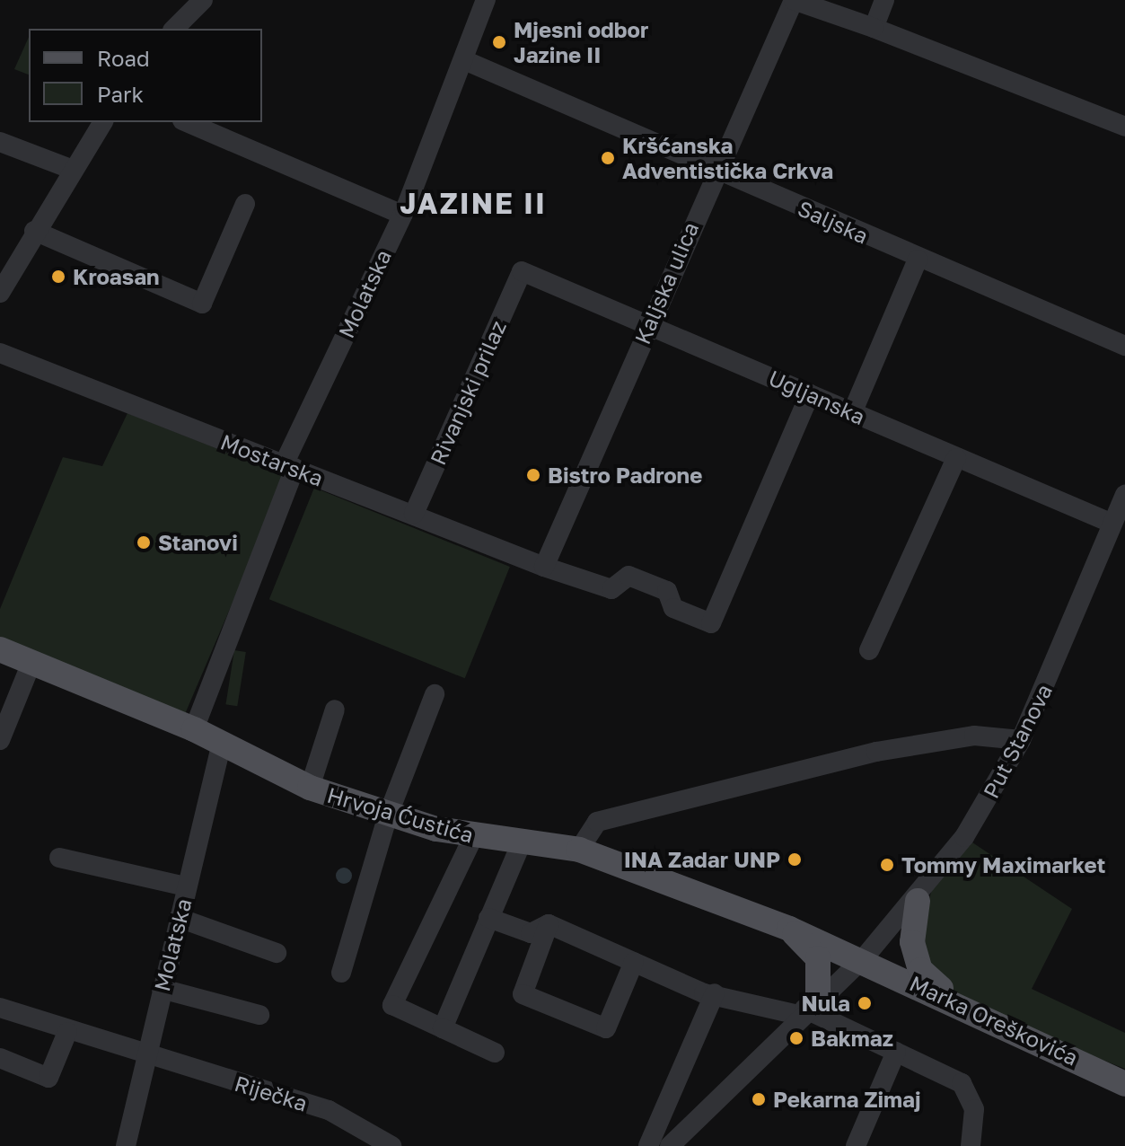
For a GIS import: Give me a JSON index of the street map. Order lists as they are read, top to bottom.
{
  "streets": {
    "main road": ["Hrvoja Ćustića", "Marka Oreškovića"],
    "street": [
      "Saljska",
      "Kaljska ulica",
      "Molatska",
      "Rivanjski prilaz",
      "Ugljanska",
      "Mostarska",
      "Put Stanova",
      "Riječka"
    ]
  },
  "crossings": [
    ["Saljska", "Kaljska ulica"],
    ["Saljska", "Molatska"],
    ["Kaljska ulica", "Ugljanska"],
    ["Kaljska ulica", "Mostarska"],
    ["Molatska", "Mostarska"],
    ["Molatska", "Hrvoja Ćustića"],
    ["Molatska", "Riječka"],
    ["Rivanjski prilaz", "Ugljanska"],
    ["Rivanjski prilaz", "Mostarska"],
    ["Ugljanska", "Mostarska"],
    ["Ugljanska", "Put Stanova"],
    ["Put Stanova", "Marka Oreškovića"]
  ],
  "districts": ["JAZINE II"],
  "places": [
    "Mjesni odbor Jazine II",
    "Kršćanska Adventistička Crkva",
    "Kroasan",
    "Bistro Padrone",
    "Stanovi",
    "INA Zadar UNP",
    "Tommy Maximarket",
    "Nula",
    "Bakmaz",
    "Pekarna Zimaj"
  ],
  "legend": ["Road", "Park"]
}
